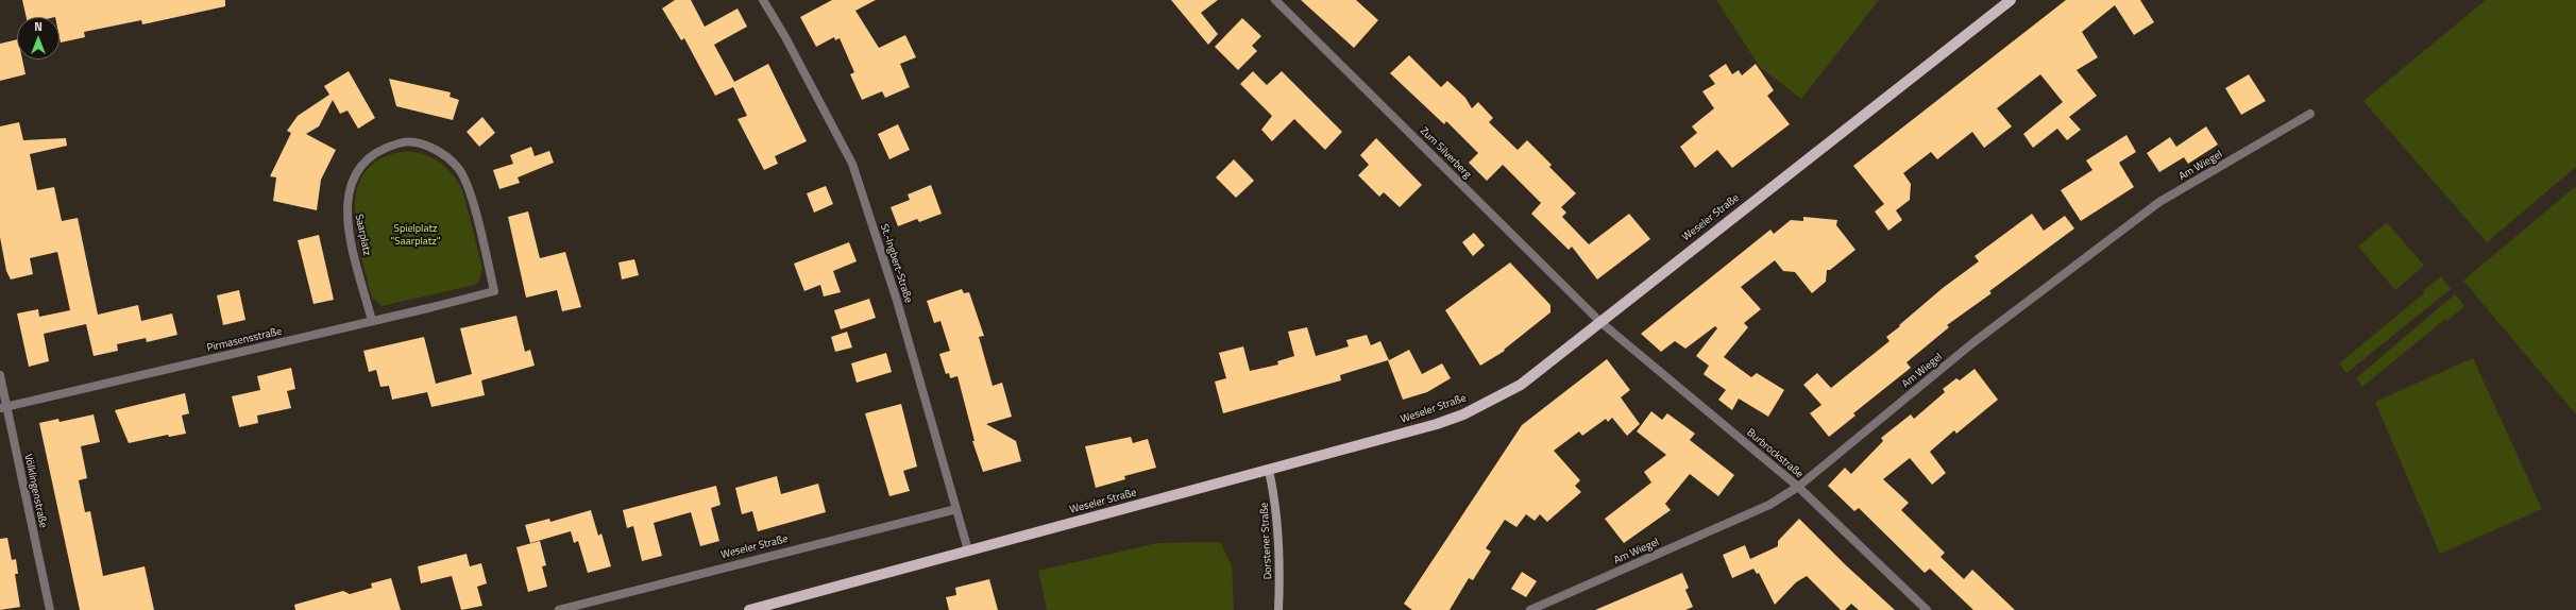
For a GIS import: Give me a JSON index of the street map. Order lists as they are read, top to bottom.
{
  "streets": {
    "main road": ["Weseler Straße", "Dorstener Straße"],
    "street": [
      "Zum Silverberg",
      "Am Wiegel",
      "Saarplatz",
      "St.-Ingbert-Straße",
      "Pirmasensstraße",
      "Burbrockstraße",
      "Völklingenstraße"
    ]
  },
  "crossings": [
    ["Zum Silverberg", "Weseler Straße"],
    ["Zum Silverberg", "Burbrockstraße"],
    ["Am Wiegel", "Burbrockstraße"],
    ["Weseler Straße", "St.-Ingbert-Straße"],
    ["Weseler Straße", "Burbrockstraße"],
    ["Weseler Straße", "Dorstener Straße"],
    ["Saarplatz", "Pirmasensstraße"],
    ["Pirmasensstraße", "Völklingenstraße"]
  ],
  "parks": ["Spielplatz \"Saarplatz\""],
  "north": "top"
}
